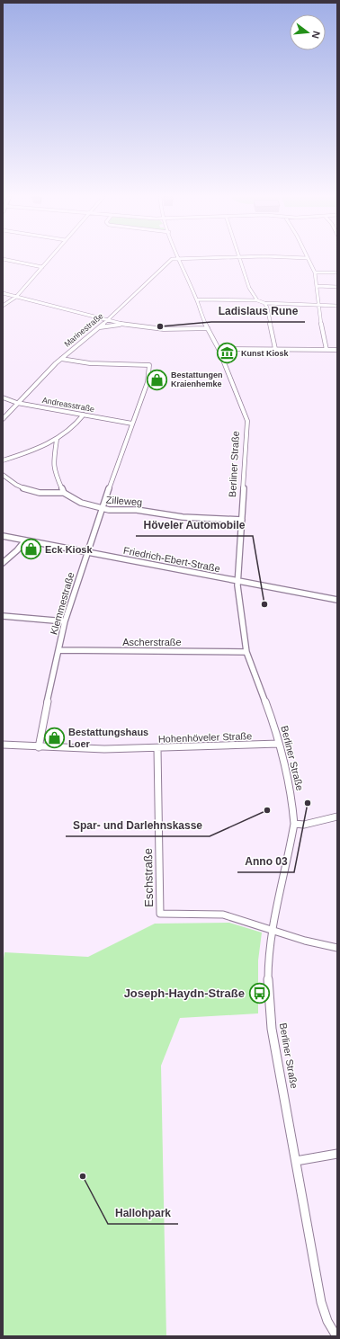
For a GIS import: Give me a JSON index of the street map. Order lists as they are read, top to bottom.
{
  "streets": {
    "street": [
      "Marinestraße",
      "Andreasstraße",
      "Berliner Straße",
      "Zilleweg",
      "Friedrich-Ebert-Straße",
      "Klemmestraße",
      "Ascherstraße",
      "Hohenhöveler Straße",
      "Eschstraße"
    ]
  },
  "crossings": [
    ["Marinestraße", "Andreasstraße"],
    ["Marinestraße", "Klemmestraße"],
    ["Andreasstraße", "Klemmestraße"],
    ["Berliner Straße", "Zilleweg"],
    ["Berliner Straße", "Friedrich-Ebert-Straße"],
    ["Berliner Straße", "Ascherstraße"],
    ["Berliner Straße", "Hohenhöveler Straße"],
    ["Berliner Straße", "Eschstraße"],
    ["Zilleweg", "Klemmestraße"],
    ["Friedrich-Ebert-Straße", "Klemmestraße"],
    ["Klemmestraße", "Ascherstraße"],
    ["Klemmestraße", "Hohenhöveler Straße"],
    ["Hohenhöveler Straße", "Eschstraße"]
  ],
  "places": {
    "other": [
      "Ladislaus Rune",
      "Höveler Automobile",
      "Anno 03",
      "Spar- und Darlehnskasse",
      "Hallohpark"
    ],
    "museum": ["Kunst Kiosk"],
    "shop": ["Bestattungen Kraienhemke", "Eck Kiosk", "Bestattungshaus Loer"],
    "bus stop": ["Joseph-Haydn-Straße"]
  },
  "north": "right"
}
